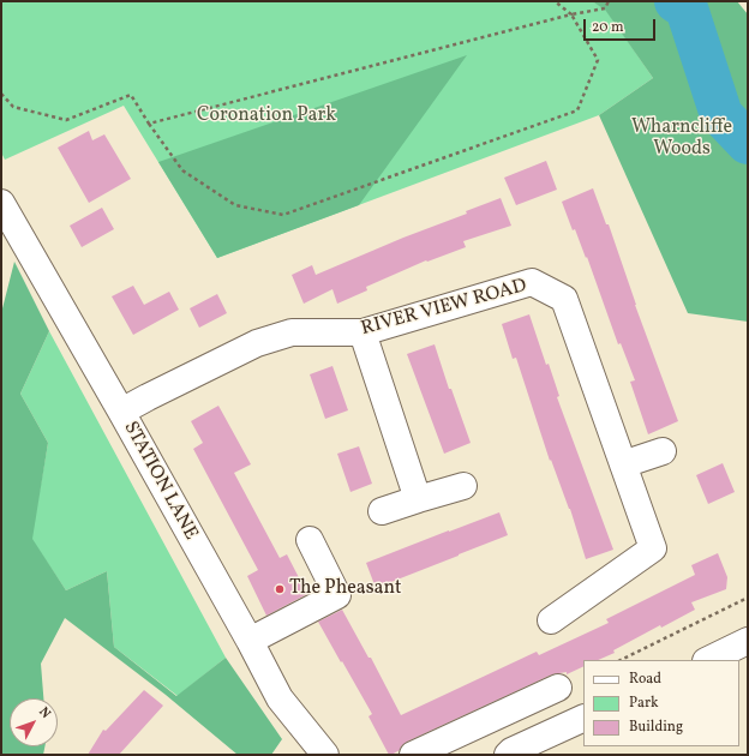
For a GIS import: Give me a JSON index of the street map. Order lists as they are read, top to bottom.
{
  "streets": {
    "street": ["RIVER VIEW ROAD", "STATION LANE"]
  },
  "crossings": [
    ["RIVER VIEW ROAD", "STATION LANE"]
  ],
  "parks": ["Coronation Park", "Wharncliffe Woods"],
  "places": ["The Pheasant"],
  "legend": ["Road", "Park", "Building"],
  "scale_bar": "20 m",
  "north": "top right"
}
